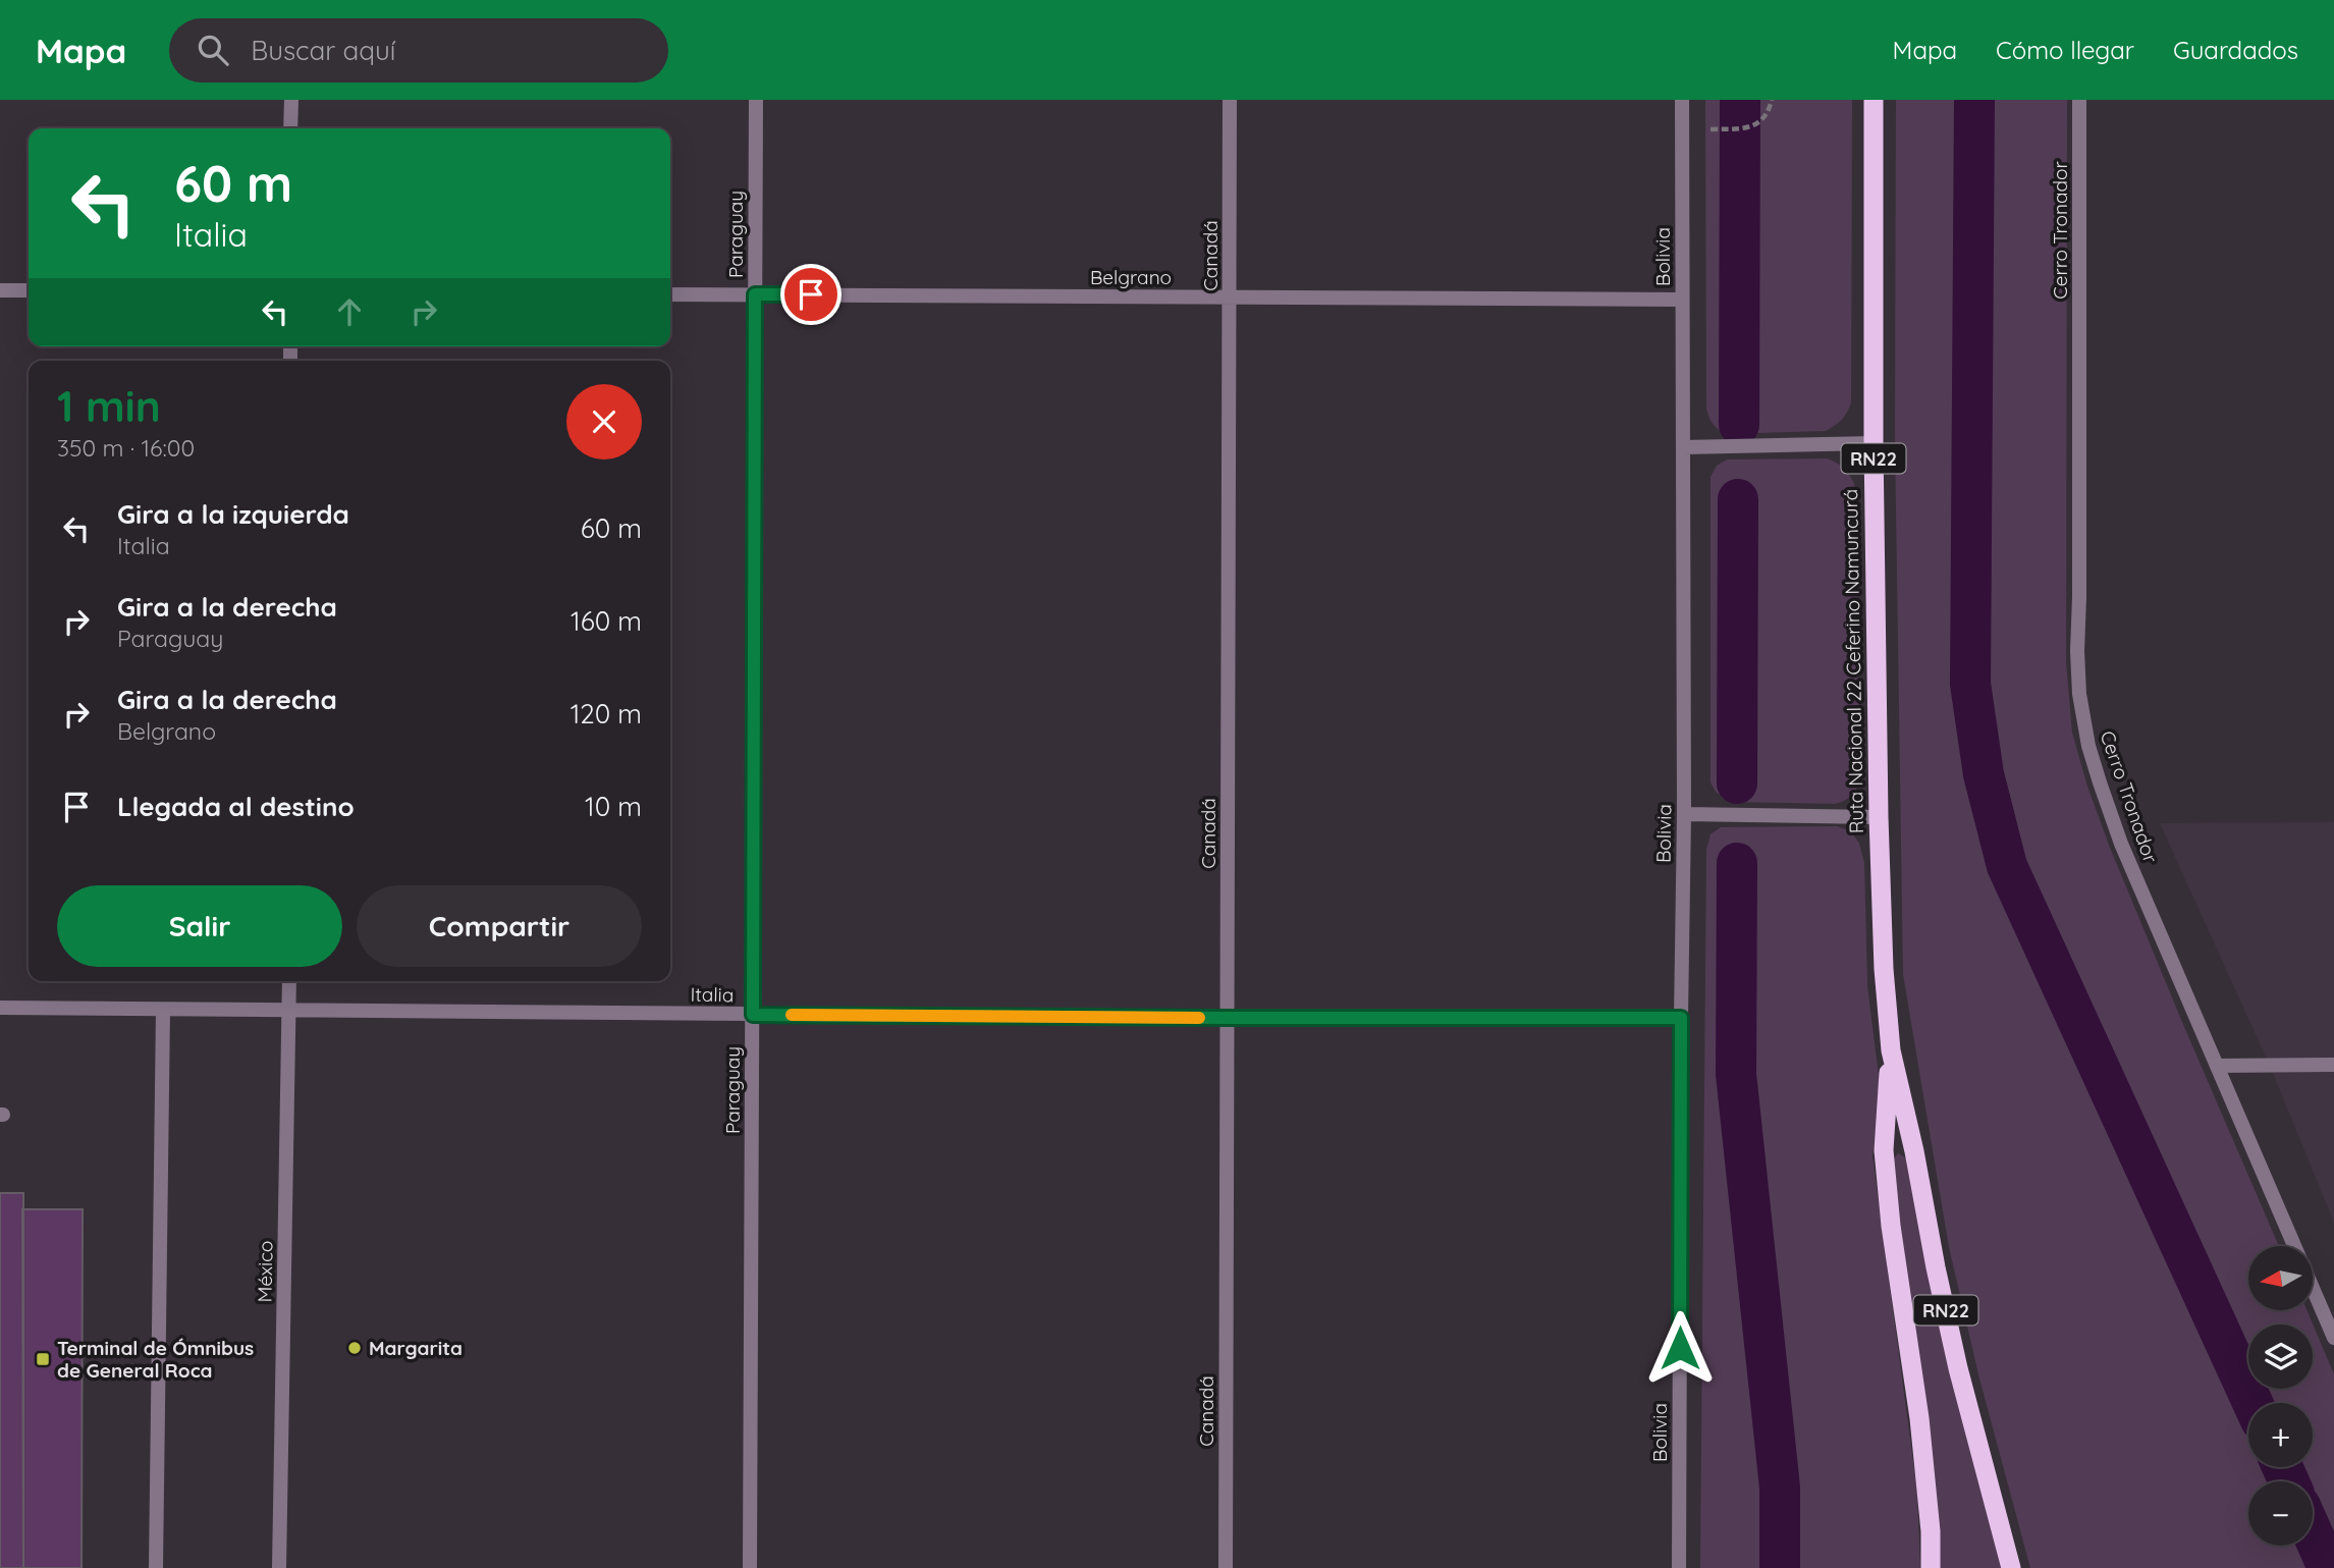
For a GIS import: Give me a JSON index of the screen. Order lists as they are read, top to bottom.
{
  "streets": {
    "highway": ["RN22", "Ruta Nacional 22 Ceferino Namuncurá"],
    "street": [
      "Cerro Tronador",
      "Paraguay",
      "Canadá",
      "Bolivia",
      "Belgrano",
      "Italia",
      "México"
    ]
  },
  "crossings": [
    ["Paraguay", "Belgrano"],
    ["Paraguay", "Italia"],
    ["Canadá", "Belgrano"],
    ["Canadá", "Italia"],
    ["Bolivia", "Belgrano"],
    ["Bolivia", "Italia"],
    ["Italia", "México"]
  ],
  "places": {
    "other": ["Margarita"],
    "transit": ["Terminal de Ómnibus de General Roca"]
  },
  "north": "left",
  "page": {
    "header": "Mapa",
    "search": "Buscar aquí",
    "nav": ["Mapa", "Cómo llegar", "Guardados"],
    "turn": ["60 m", "Italia"],
    "heading": ["1 min", "350 m · 16:00"],
    "list": [
      {
        "name": "Gira a la izquierda",
        "note": "Italia",
        "value": "60 m"
      },
      {
        "name": "Gira a la derecha",
        "note": "Paraguay",
        "value": "160 m"
      },
      {
        "name": "Gira a la derecha",
        "note": "Belgrano",
        "value": "120 m"
      },
      {
        "name": "Llegada al destino",
        "value": "10 m"
      }
    ],
    "buttons": ["Salir", "Compartir"],
    "map_buttons": ["+", "−"]
  }
}
